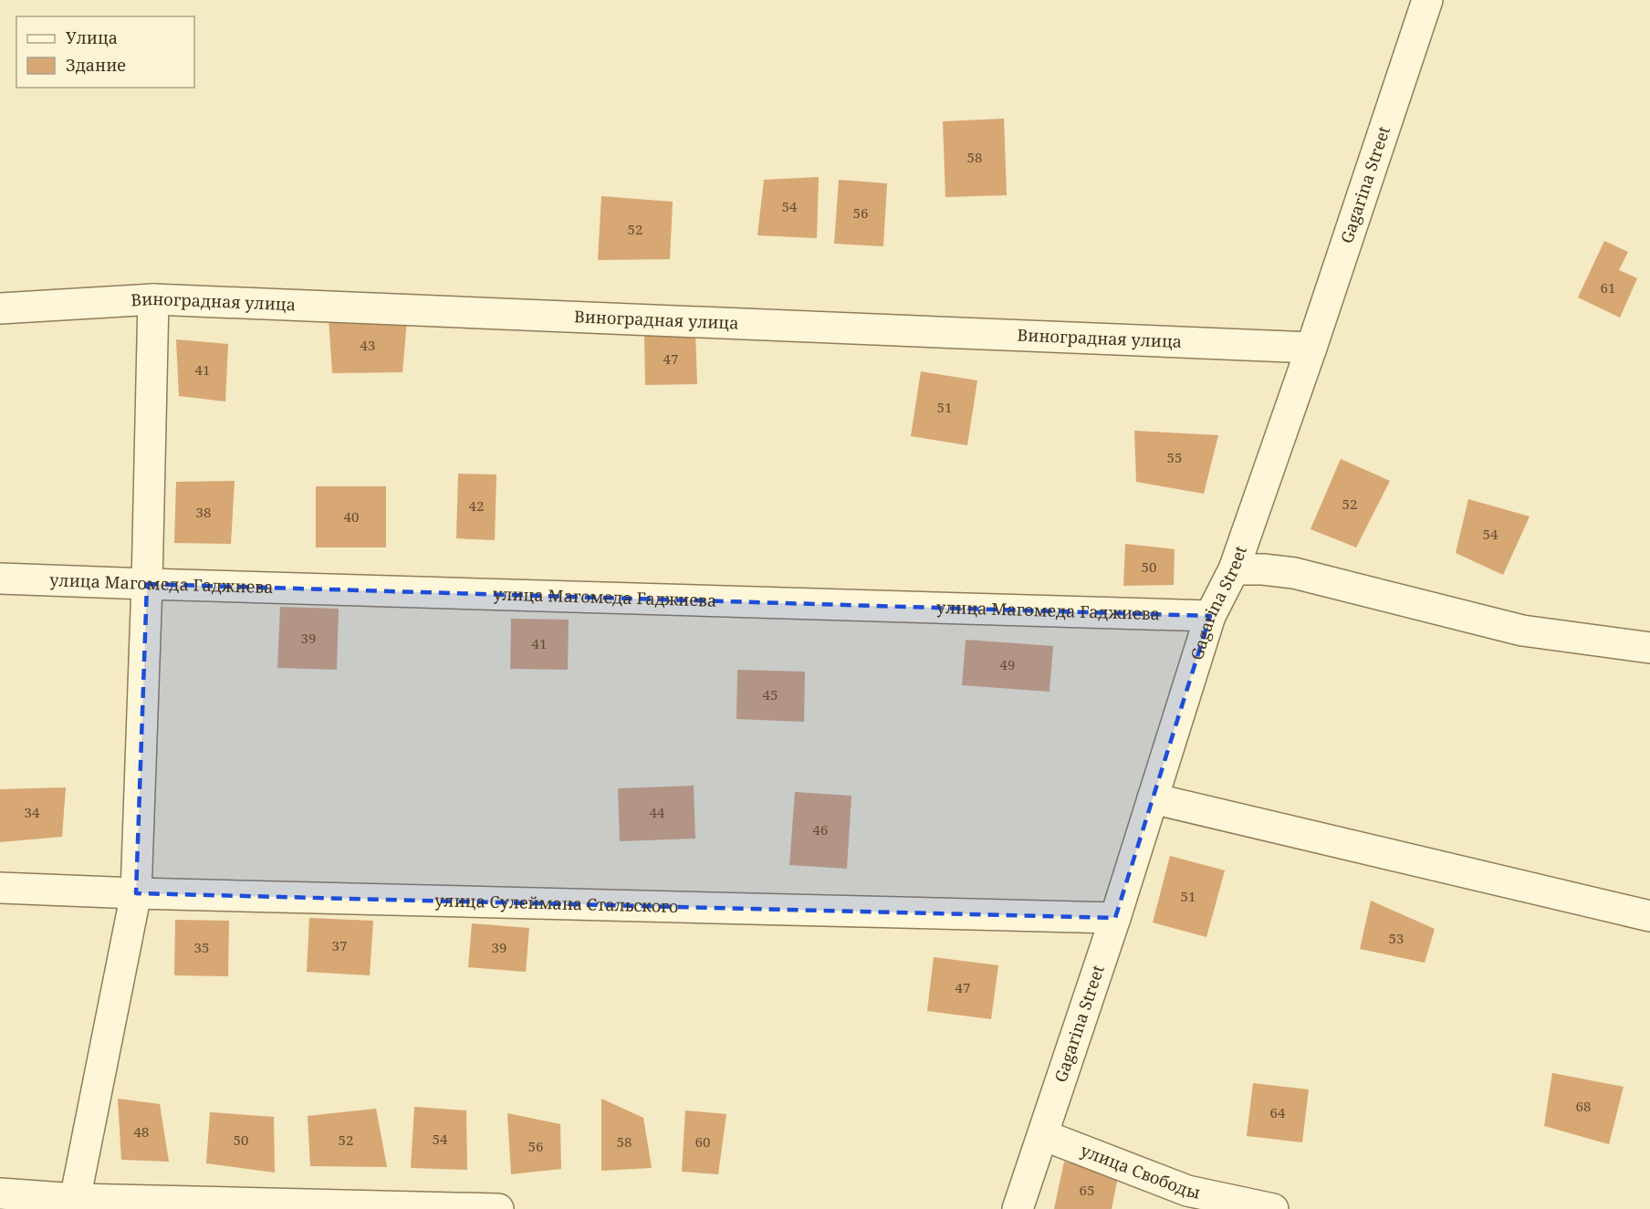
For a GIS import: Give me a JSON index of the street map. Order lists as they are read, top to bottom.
{
  "streets": {
    "street": [
      "Gagarina Street",
      "Виноградная улица",
      "улица Магомеда Гаджиева",
      "улица Сулеймана Стальского",
      "улица Свободы"
    ]
  },
  "crossings": [
    ["Gagarina Street", "Виноградная улица"],
    ["Gagarina Street", "улица Магомеда Гаджиева"],
    ["Gagarina Street", "улица Сулеймана Стальского"],
    ["Gagarina Street", "улица Свободы"]
  ],
  "house_numbers": [
    "58",
    "54",
    "56",
    "52",
    "61",
    "43",
    "47",
    "41",
    "51",
    "55",
    "52",
    "42",
    "38",
    "40",
    "54",
    "50",
    "39",
    "41",
    "49",
    "45",
    "34",
    "44",
    "46",
    "51",
    "53",
    "37",
    "35",
    "39",
    "47",
    "68",
    "64",
    "48",
    "54",
    "50",
    "52",
    "58",
    "60",
    "56",
    "65"
  ],
  "legend": ["Улица", "Здание"]
}
